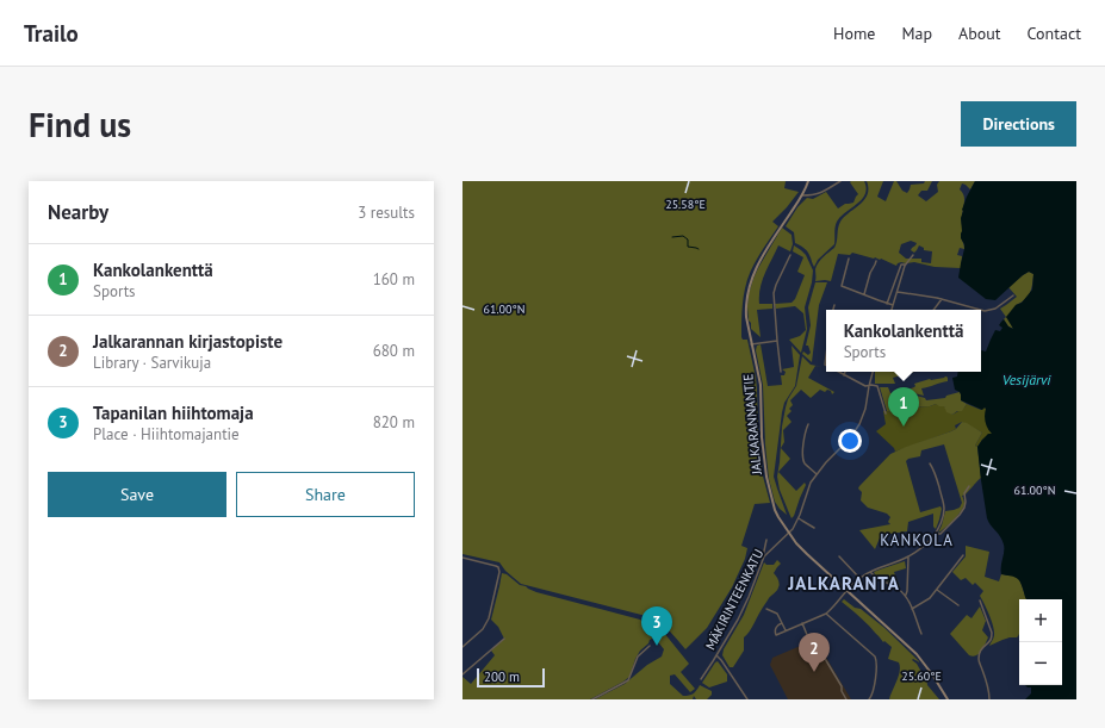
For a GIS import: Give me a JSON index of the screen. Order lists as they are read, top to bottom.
{
  "streets": {
    "main road": ["JALKARANNANTIE"],
    "street": ["MÄKIRINTEENKATU"]
  },
  "crossings": [
    ["JALKARANNANTIE", "MÄKIRINTEENKATU"]
  ],
  "districts": ["KANKOLA", "JALKARANTA"],
  "water": ["Vesijärvi"],
  "scale_bar": "200 m",
  "page": {
    "header": "Trailo",
    "nav": [
      "Home",
      "Map",
      "About",
      "Contact"
    ],
    "buttons": [
      "Directions",
      ["Save", "Share"]
    ],
    "title": "Find us",
    "heading": ["Nearby", "3 results"],
    "list": [
      {
        "mark": "1",
        "name": "Kankolankenttä",
        "note": "Sports",
        "value": "160 m"
      },
      {
        "mark": "2",
        "name": "Jalkarannan kirjastopiste",
        "note": "Library · Sarvikuja",
        "value": "680 m"
      },
      {
        "mark": "3",
        "name": "Tapanilan hiihtomaja",
        "note": "Place · Hiihtomajantie",
        "value": "820 m"
      }
    ],
    "popup": ["Kankolankenttä", "Sports"],
    "pins": ["1", "3", "2"],
    "map_buttons": ["+", "−"],
    "scale": "200 m"
  },
  "coordinates": ["25.58°E", "61.00°N", "25.60°E"]
}
